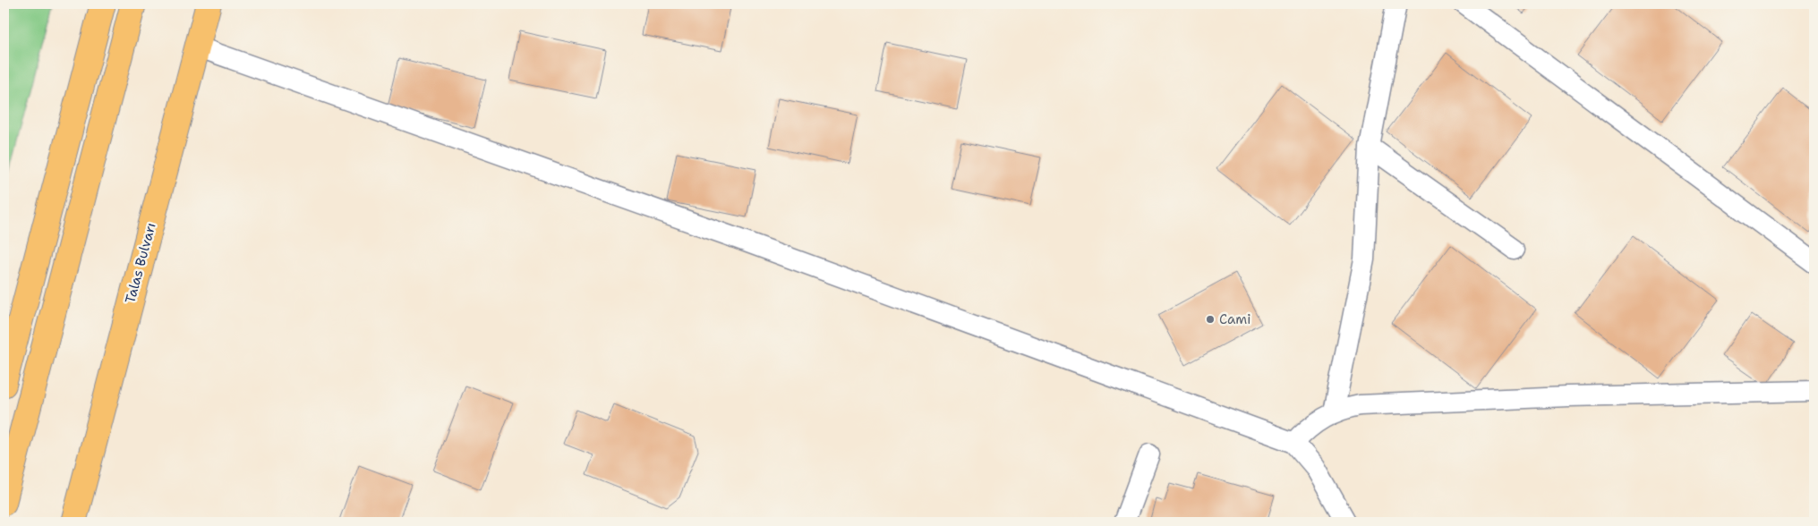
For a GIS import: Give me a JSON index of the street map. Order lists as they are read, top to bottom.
{
  "streets": {
    "main road": ["Talas Bulvarı"]
  },
  "places": ["Cami"]
}
